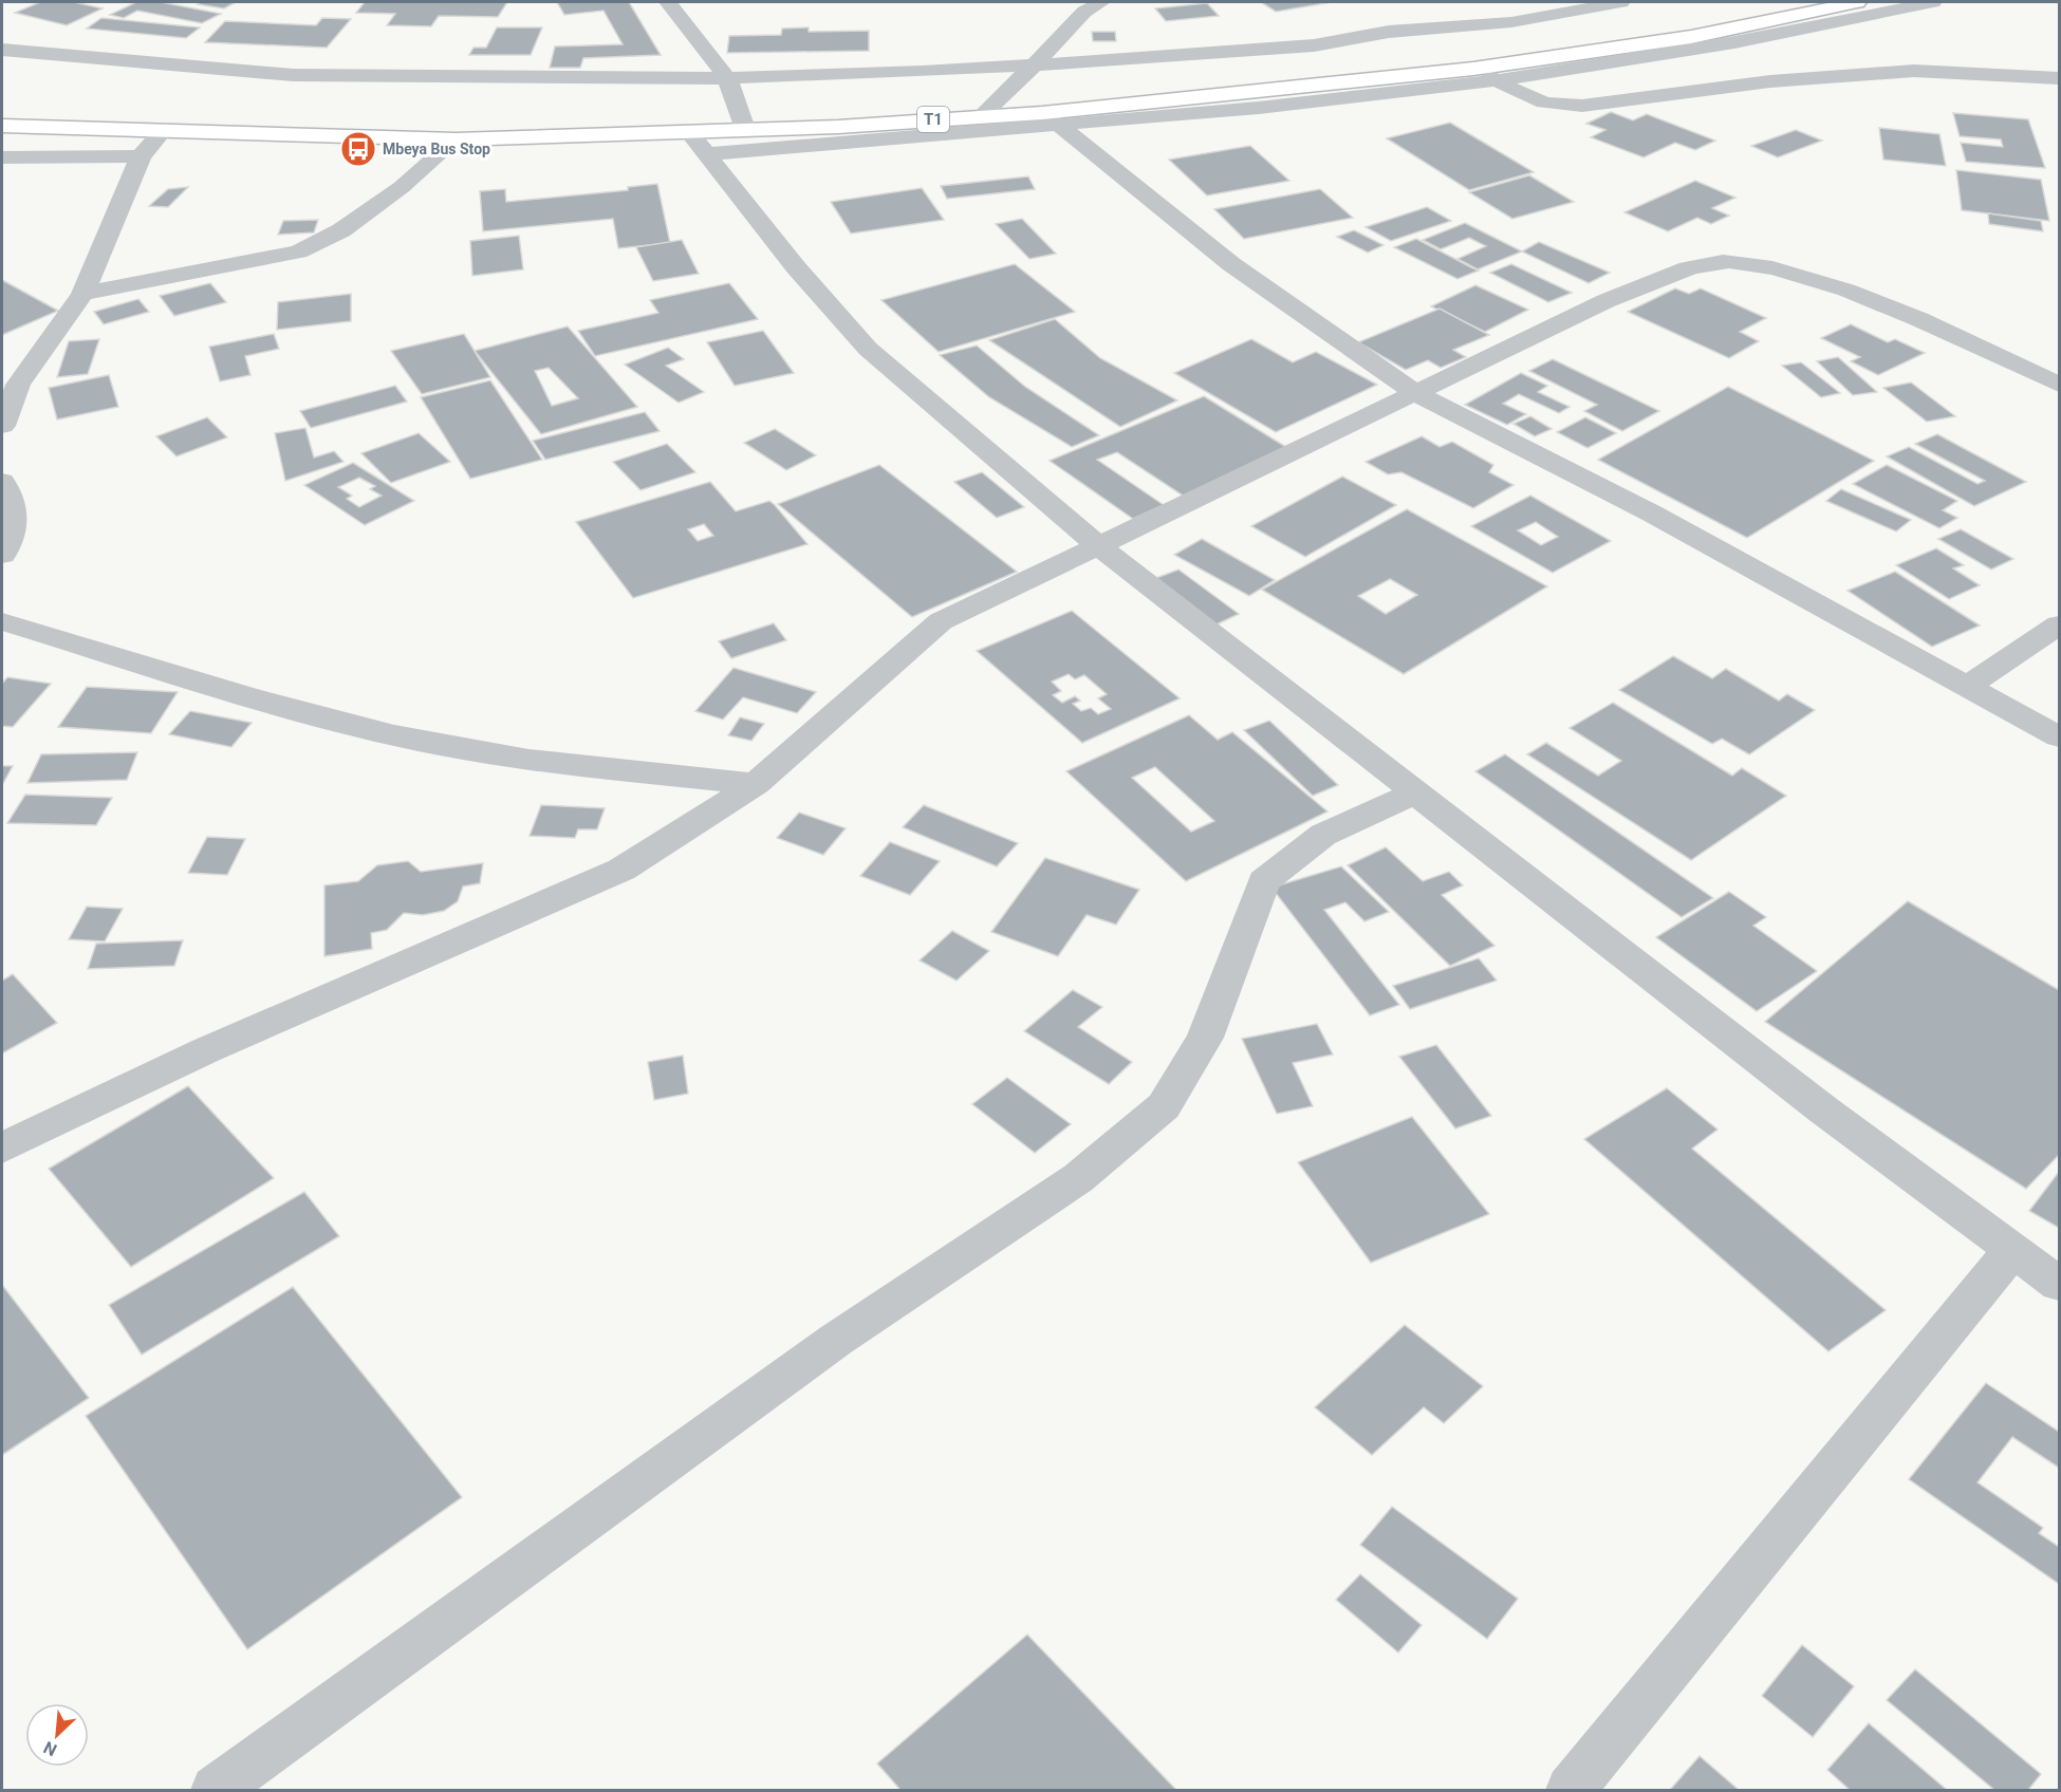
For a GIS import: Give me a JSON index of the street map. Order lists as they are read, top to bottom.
{
  "streets": {
    "highway": ["T1"]
  },
  "places": {
    "bus stop": ["Mbeya Bus Stop"]
  },
  "north": "bottom left"
}
